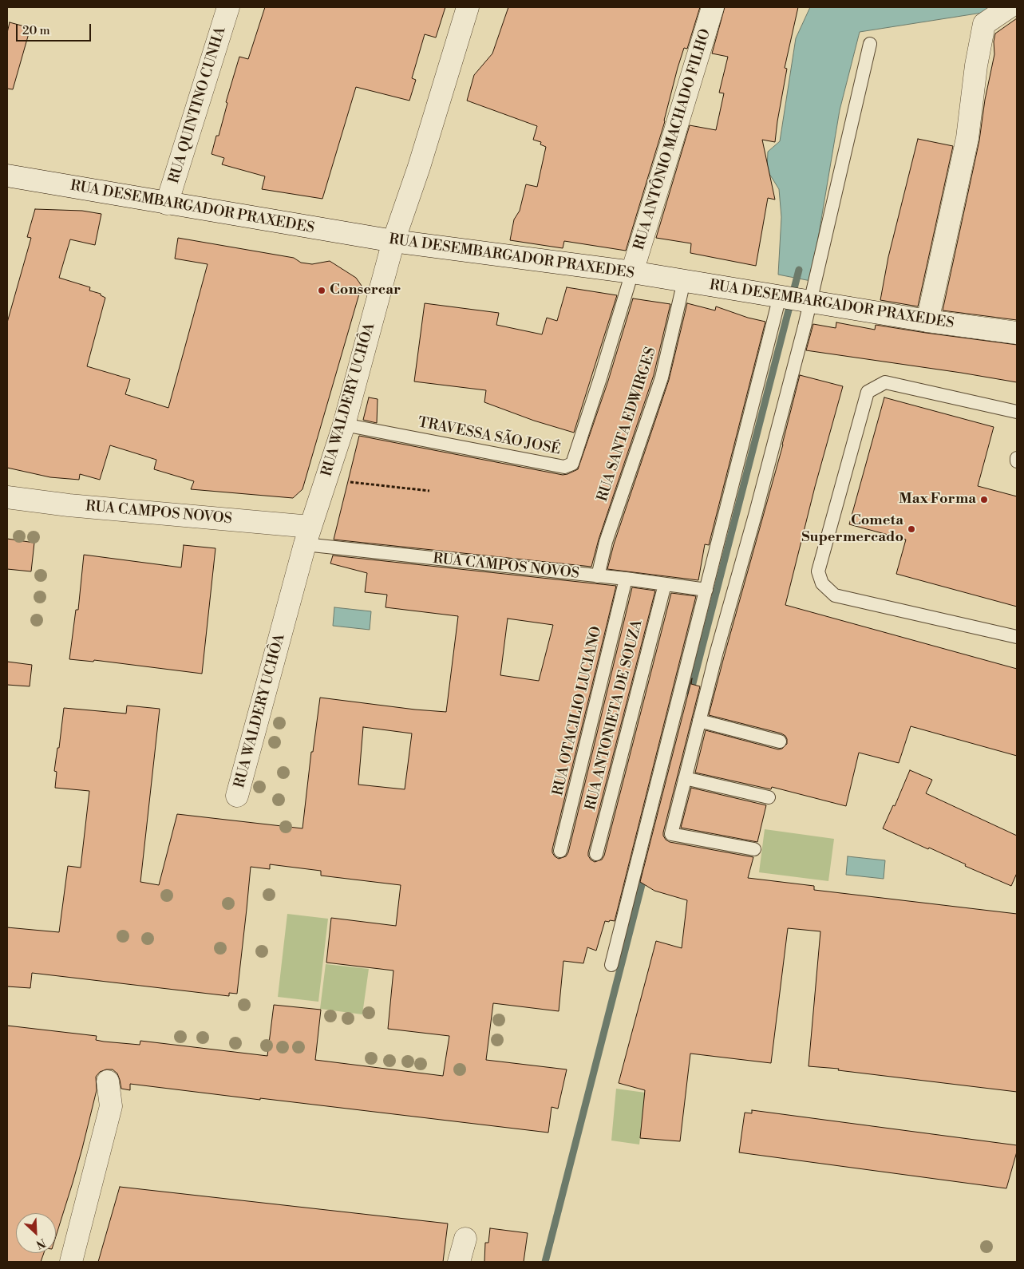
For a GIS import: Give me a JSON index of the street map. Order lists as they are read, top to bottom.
{
  "streets": {
    "street": [
      "RUA QUINTINO CUNHA",
      "RUA ANTÔNIO MACHADO FILHO",
      "RUA DESEMBARGADOR PRAXEDES",
      "RUA WALDERY UCHÔA",
      "RUA CAMPOS NOVOS"
    ],
    "lane": [
      "RUA SANTA EDWIRGES",
      "TRAVESSA SÃO JOSÉ",
      "RUA OTACILIO LUCIANO",
      "RUA ANTONIETA DE SOUZA"
    ]
  },
  "crossings": [
    ["RUA QUINTINO CUNHA", "RUA DESEMBARGADOR PRAXEDES"],
    ["RUA ANTÔNIO MACHADO FILHO", "RUA DESEMBARGADOR PRAXEDES"],
    ["RUA ANTÔNIO MACHADO FILHO", "TRAVESSA SÃO JOSÉ"],
    ["RUA DESEMBARGADOR PRAXEDES", "RUA WALDERY UCHÔA"],
    ["RUA DESEMBARGADOR PRAXEDES", "RUA SANTA EDWIRGES"],
    ["RUA DESEMBARGADOR PRAXEDES", "TRAVESSA SÃO JOSÉ"],
    ["RUA WALDERY UCHÔA", "TRAVESSA SÃO JOSÉ"],
    ["RUA WALDERY UCHÔA", "RUA CAMPOS NOVOS"],
    ["RUA SANTA EDWIRGES", "RUA CAMPOS NOVOS"],
    ["RUA CAMPOS NOVOS", "RUA OTACILIO LUCIANO"],
    ["RUA CAMPOS NOVOS", "RUA ANTONIETA DE SOUZA"]
  ],
  "places": ["Consercar", "Max Forma", "Cometa Supermercado"],
  "scale_bar": "20 m",
  "north": "bottom right"
}
